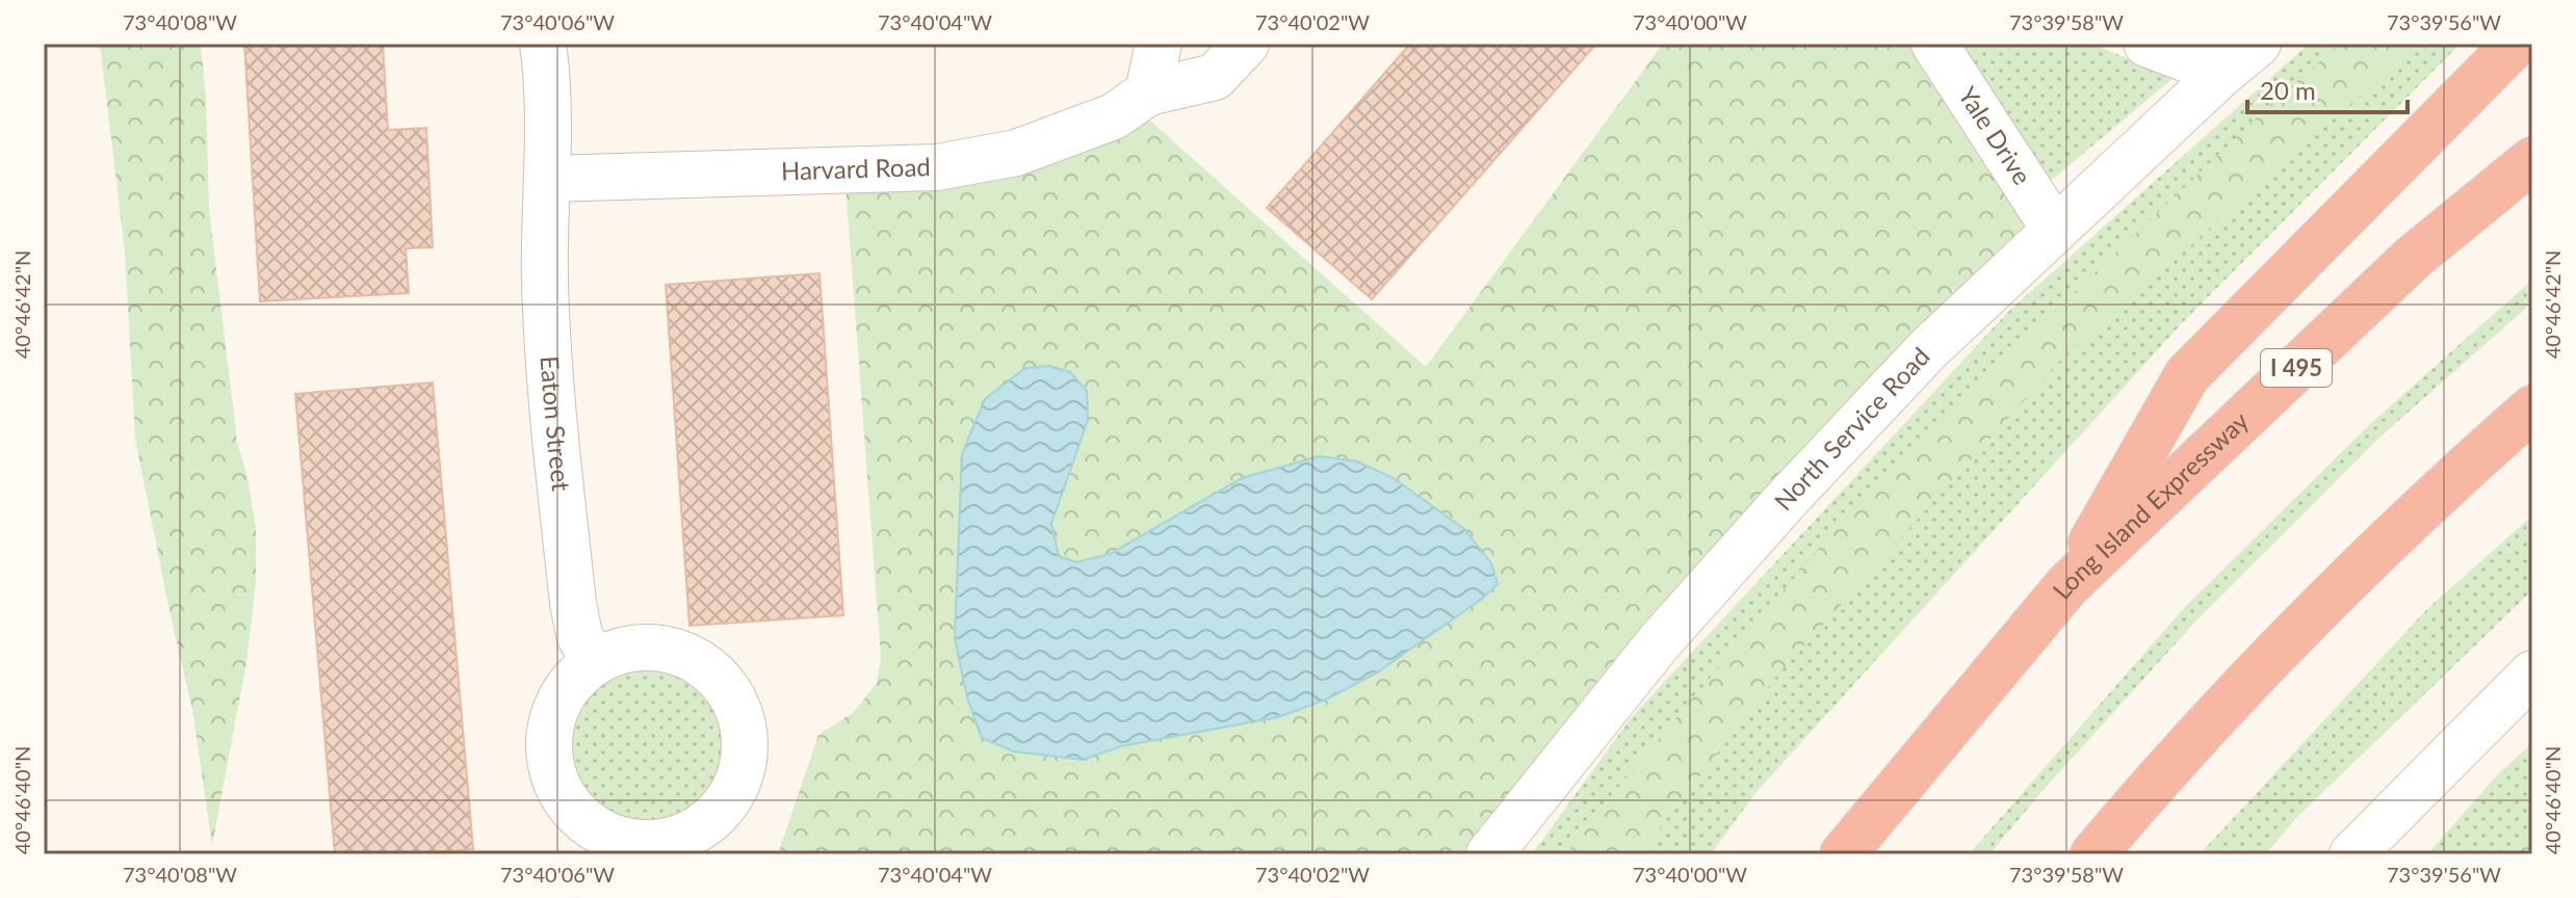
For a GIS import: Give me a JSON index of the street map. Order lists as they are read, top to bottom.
{
  "streets": {
    "highway": ["I 495", "Long Island Expressway"],
    "street": [
      "Yale Drive",
      "Harvard Road",
      "Eaton Street",
      "North Service Road"
    ]
  },
  "crossings": [
    ["Yale Drive", "North Service Road"],
    ["Harvard Road", "Eaton Street"]
  ],
  "scale_bar": "20 m",
  "coordinates": [
    "73°40'08\"W",
    "73°40'06\"W",
    "73°40'04\"W",
    "73°40'02\"W",
    "73°40'00\"W",
    "73°39'58\"W",
    "73°39'56\"W",
    "40°46'42\"N",
    "40°46'40\"N"
  ]
}
